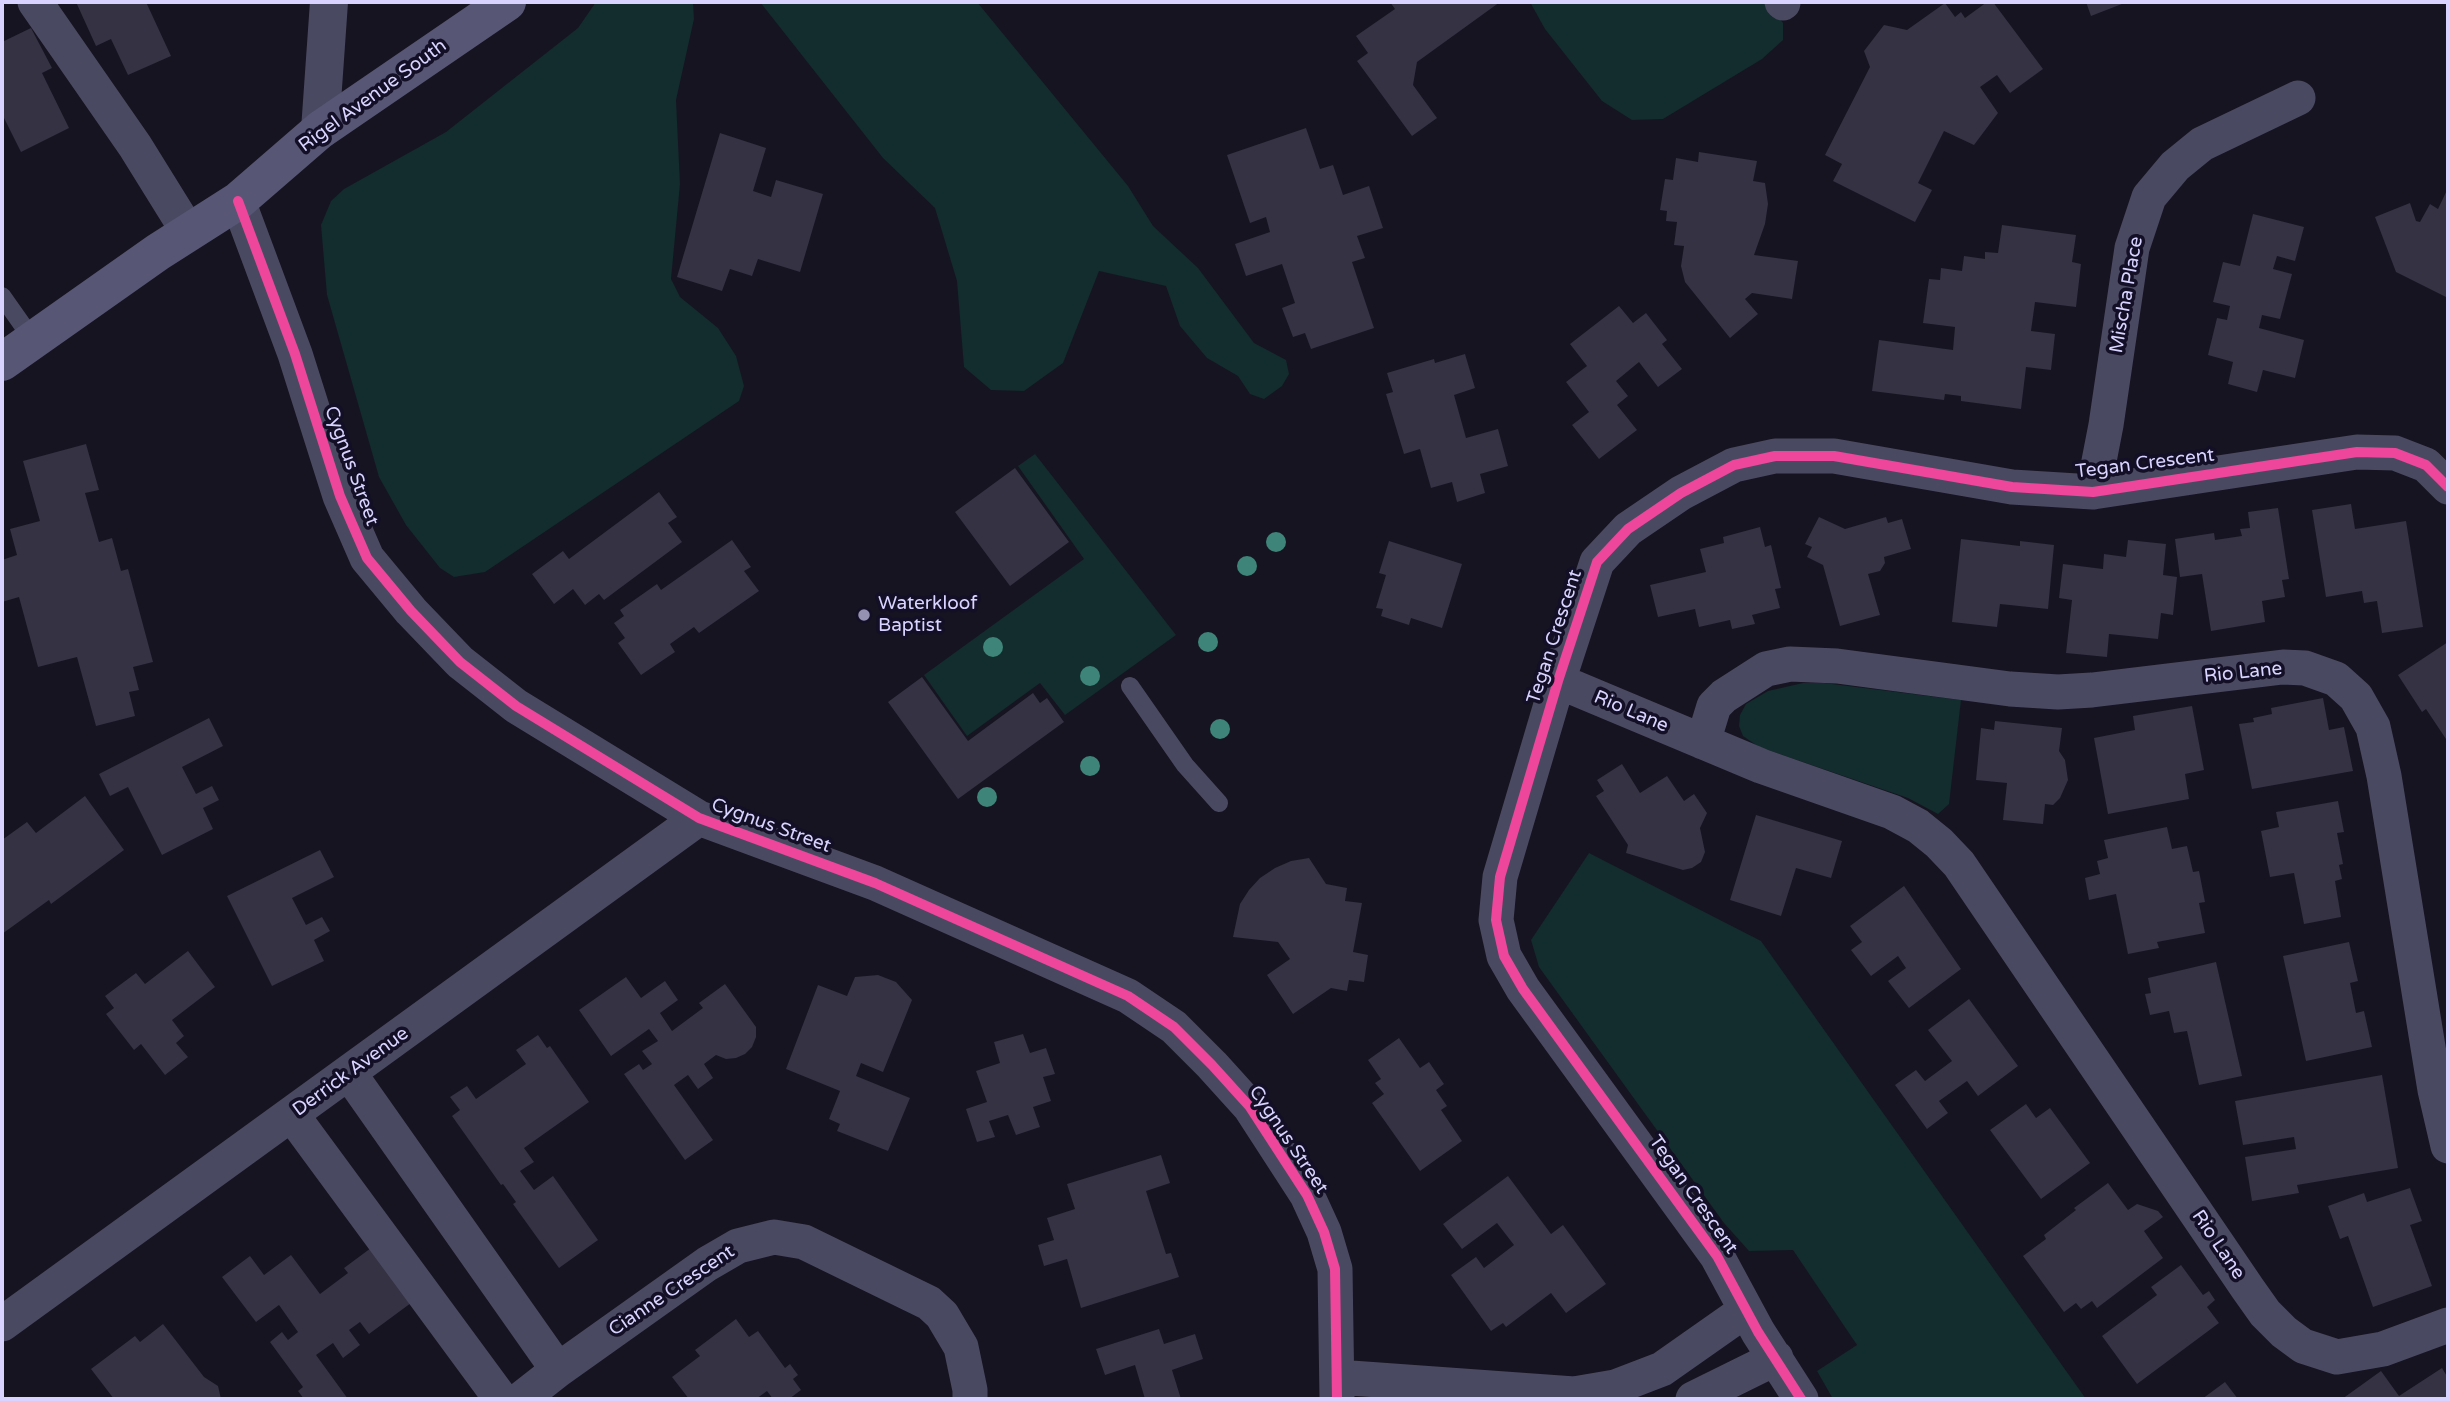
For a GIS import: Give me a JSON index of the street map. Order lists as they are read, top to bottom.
{
  "streets": {
    "main road": ["Rigel Avenue South"],
    "street": [
      "Mischa Place",
      "Tegan Crescent",
      "Cygnus Street",
      "Rio Lane",
      "Derrick Avenue",
      "Cianne Crescent"
    ]
  },
  "crossings": [
    ["Rigel Avenue South", "Cygnus Street"],
    ["Mischa Place", "Tegan Crescent"],
    ["Tegan Crescent", "Rio Lane"],
    ["Cygnus Street", "Derrick Avenue"]
  ],
  "places": ["Waterkloof Baptist"]
}
